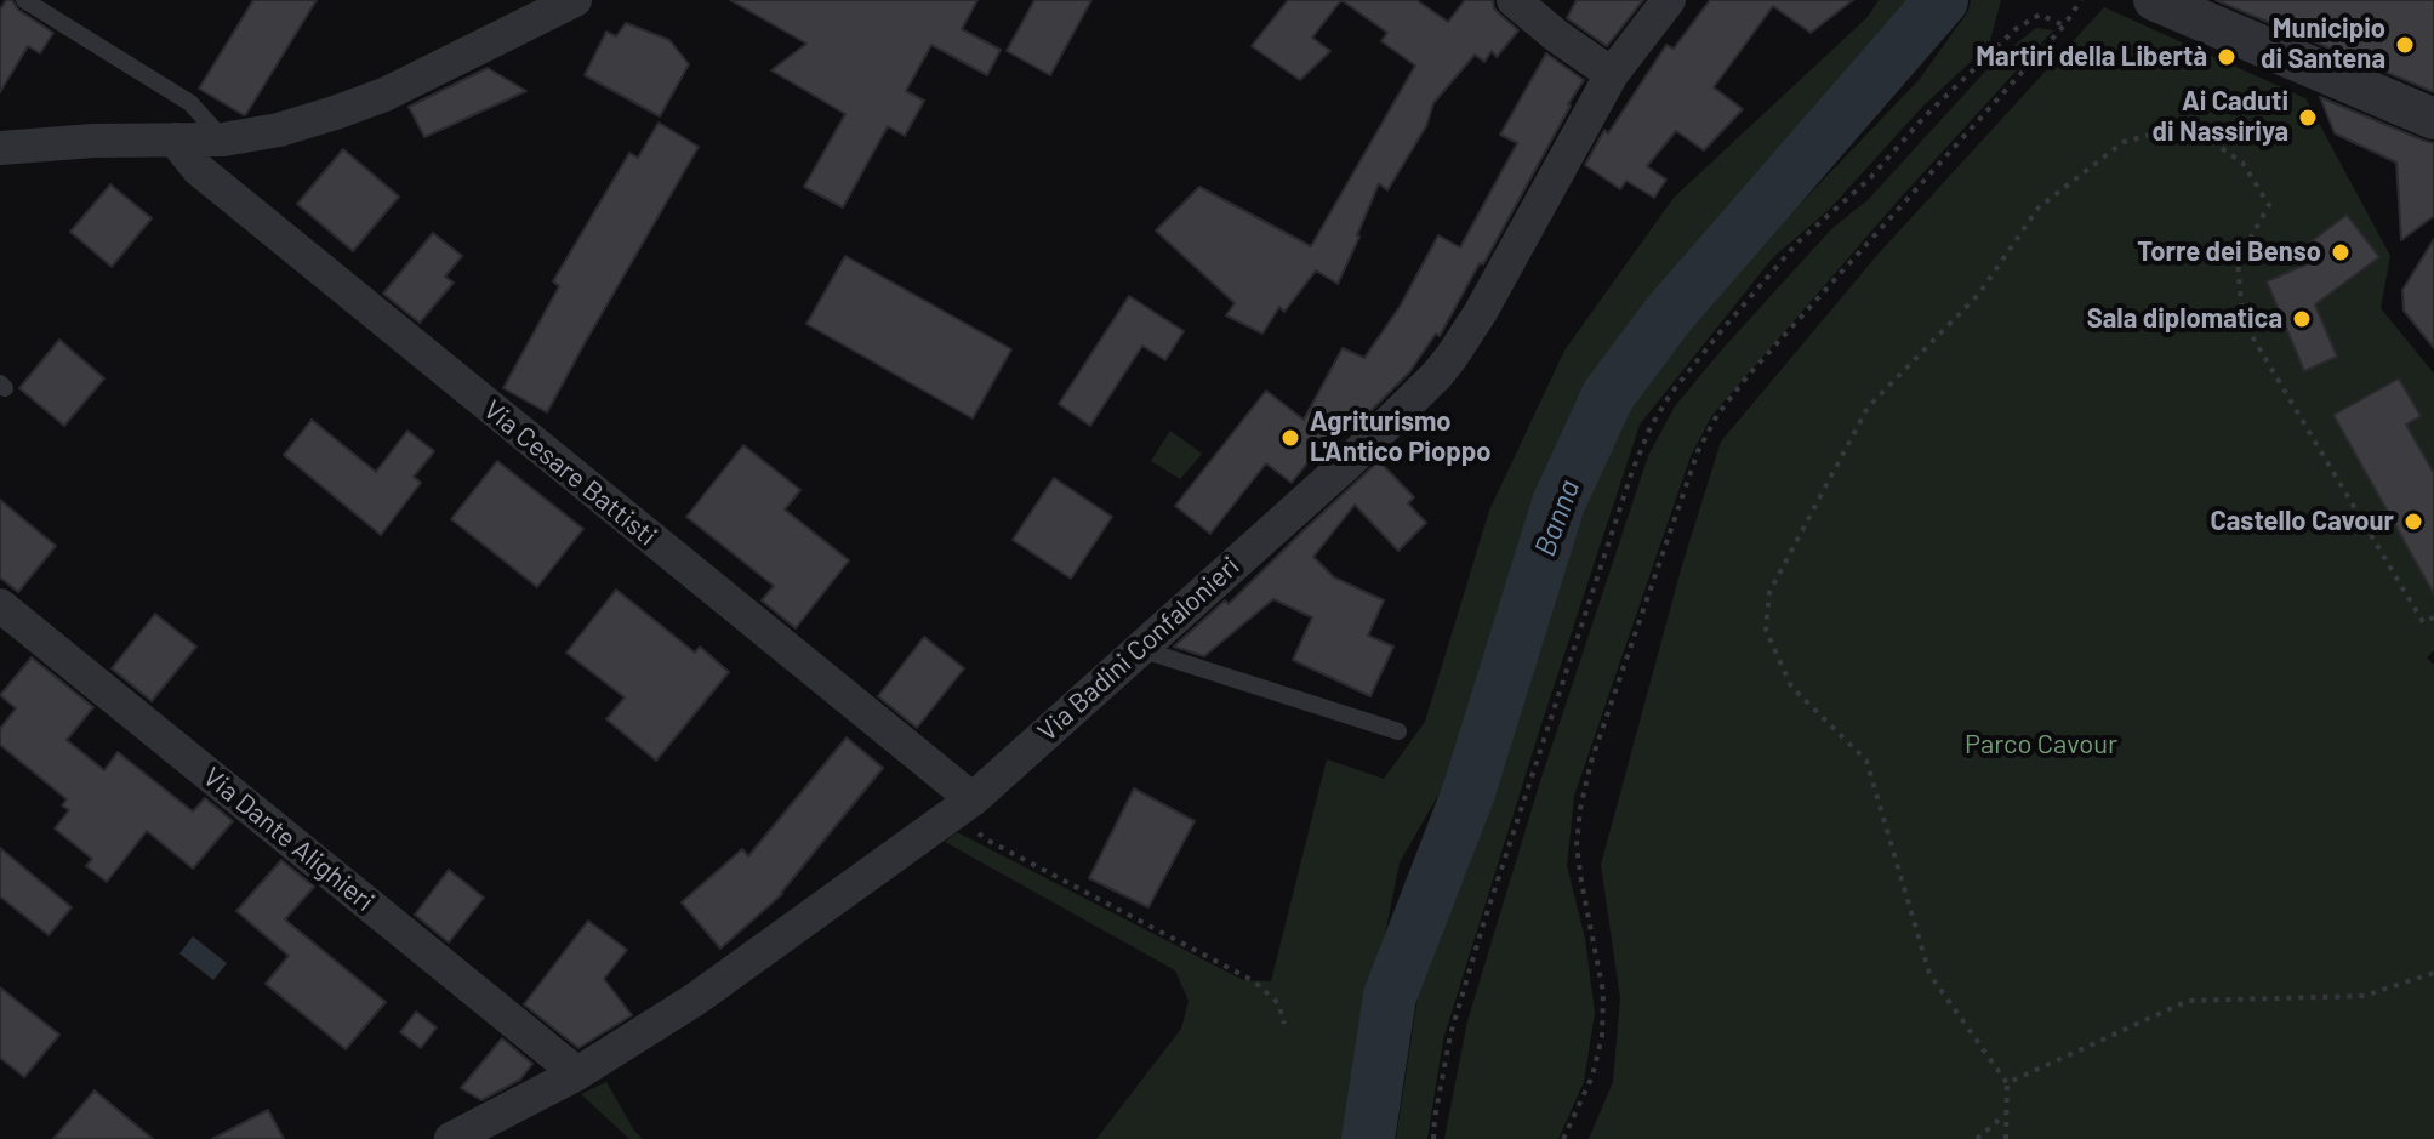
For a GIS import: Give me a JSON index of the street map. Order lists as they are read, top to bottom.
{
  "streets": {
    "street": ["Via Cesare Battisti", "Via Badini Confalonieri", "Via Dante Alighieri"]
  },
  "crossings": [
    ["Via Cesare Battisti", "Via Badini Confalonieri"],
    ["Via Badini Confalonieri", "Via Dante Alighieri"]
  ],
  "water": ["Banna"],
  "parks": ["Parco Cavour"],
  "places": [
    "Municipio di Santena",
    "Martiri della Libertà",
    "Ai Caduti di Nassiriya",
    "Torre dei Benso",
    "Sala diplomatica",
    "Agriturismo L'Antico Pioppo",
    "Castello Cavour"
  ]
}
